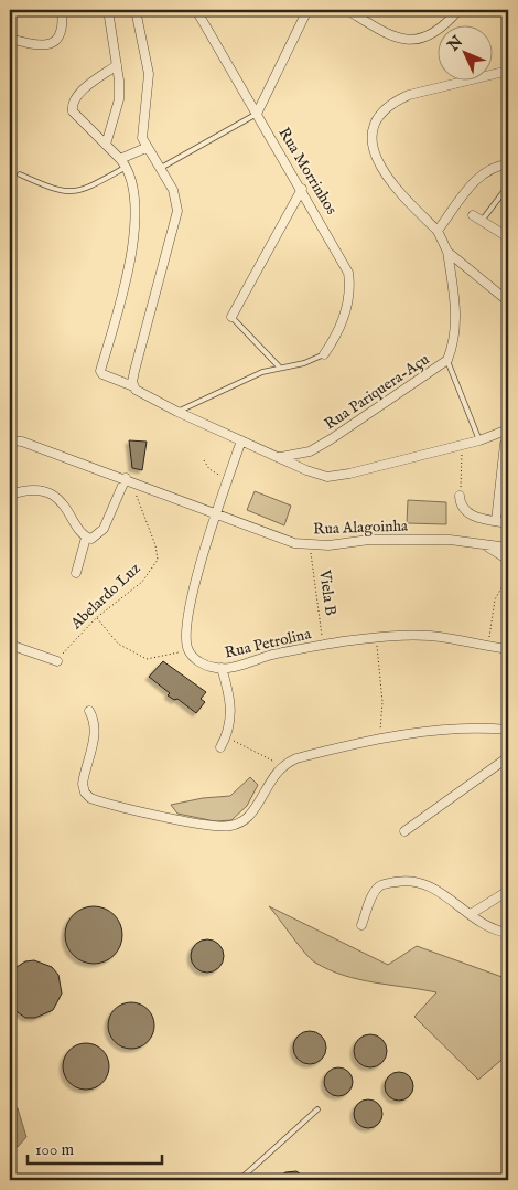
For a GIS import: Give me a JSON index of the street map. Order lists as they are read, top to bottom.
{
  "streets": {
    "street": [
      "Rua Morrinhos",
      "Rua Pariquera-Açu",
      "Rua Alagoinha",
      "Rua Petrolina"
    ],
    "path": ["Viela B", "Abelardo Luz"]
  },
  "crossings": [
    ["Rua Alagoinha", "Viela B"],
    ["Rua Alagoinha", "Abelardo Luz"],
    ["Viela B", "Rua Petrolina"]
  ],
  "scale_bar": "100 m",
  "north": "top left"
}
